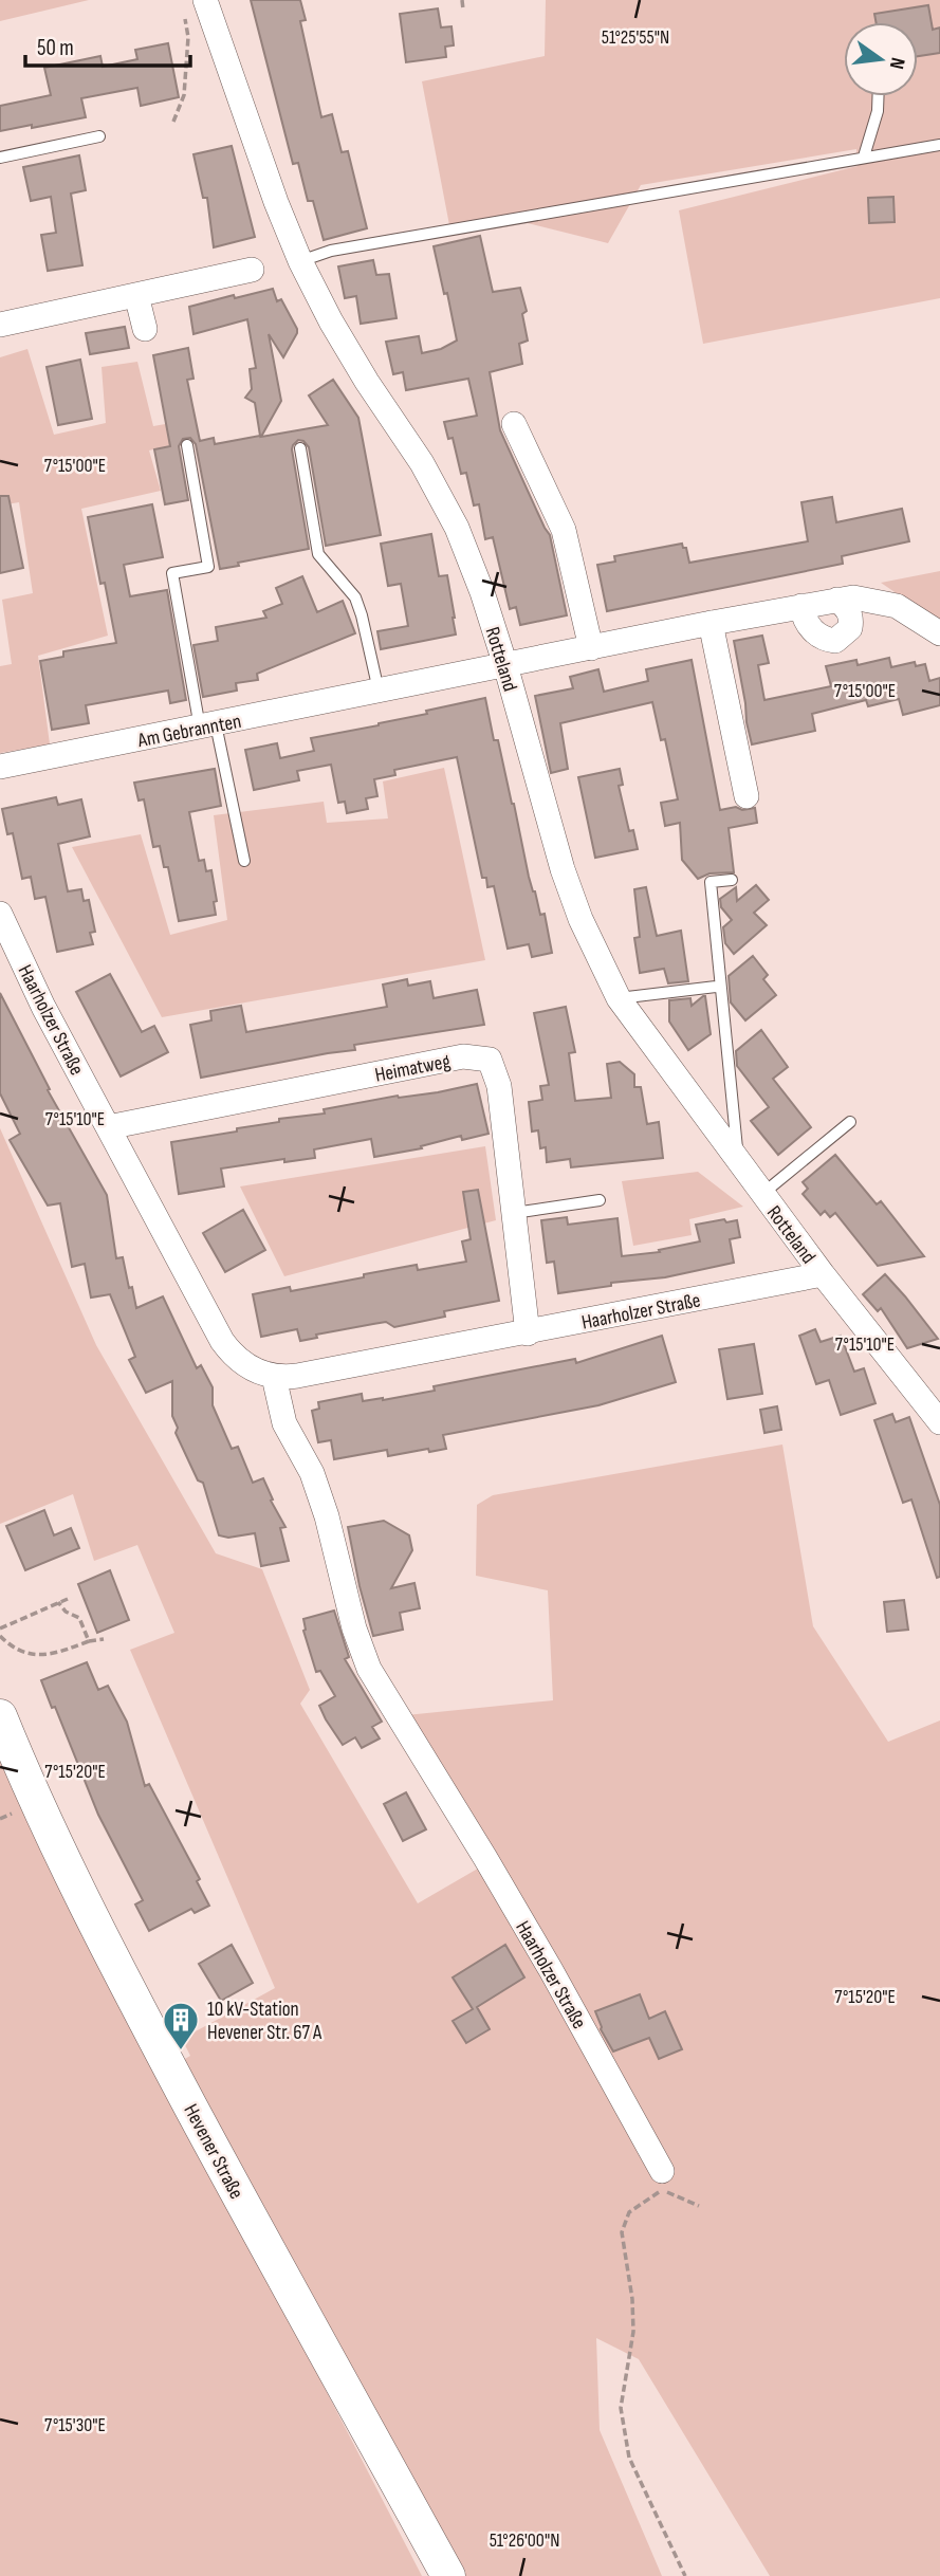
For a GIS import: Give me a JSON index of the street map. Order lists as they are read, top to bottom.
{
  "streets": {
    "street": [
      "Rotteland",
      "Am Gebrannten",
      "Haarholzer Straße",
      "Heimatweg",
      "Hevener Straße"
    ]
  },
  "crossings": [
    ["Rotteland", "Am Gebrannten"],
    ["Rotteland", "Haarholzer Straße"],
    ["Haarholzer Straße", "Heimatweg"]
  ],
  "places": {
    "building": ["10 kV-Station Hevener Str. 67 A"]
  },
  "scale_bar": "50 m",
  "north": "right",
  "coordinates": [
    "51°25'55\"N",
    "7°15'00\"E",
    "7°15'10\"E",
    "7°15'20\"E",
    "7°15'30\"E",
    "51°26'00\"N"
  ]
}
